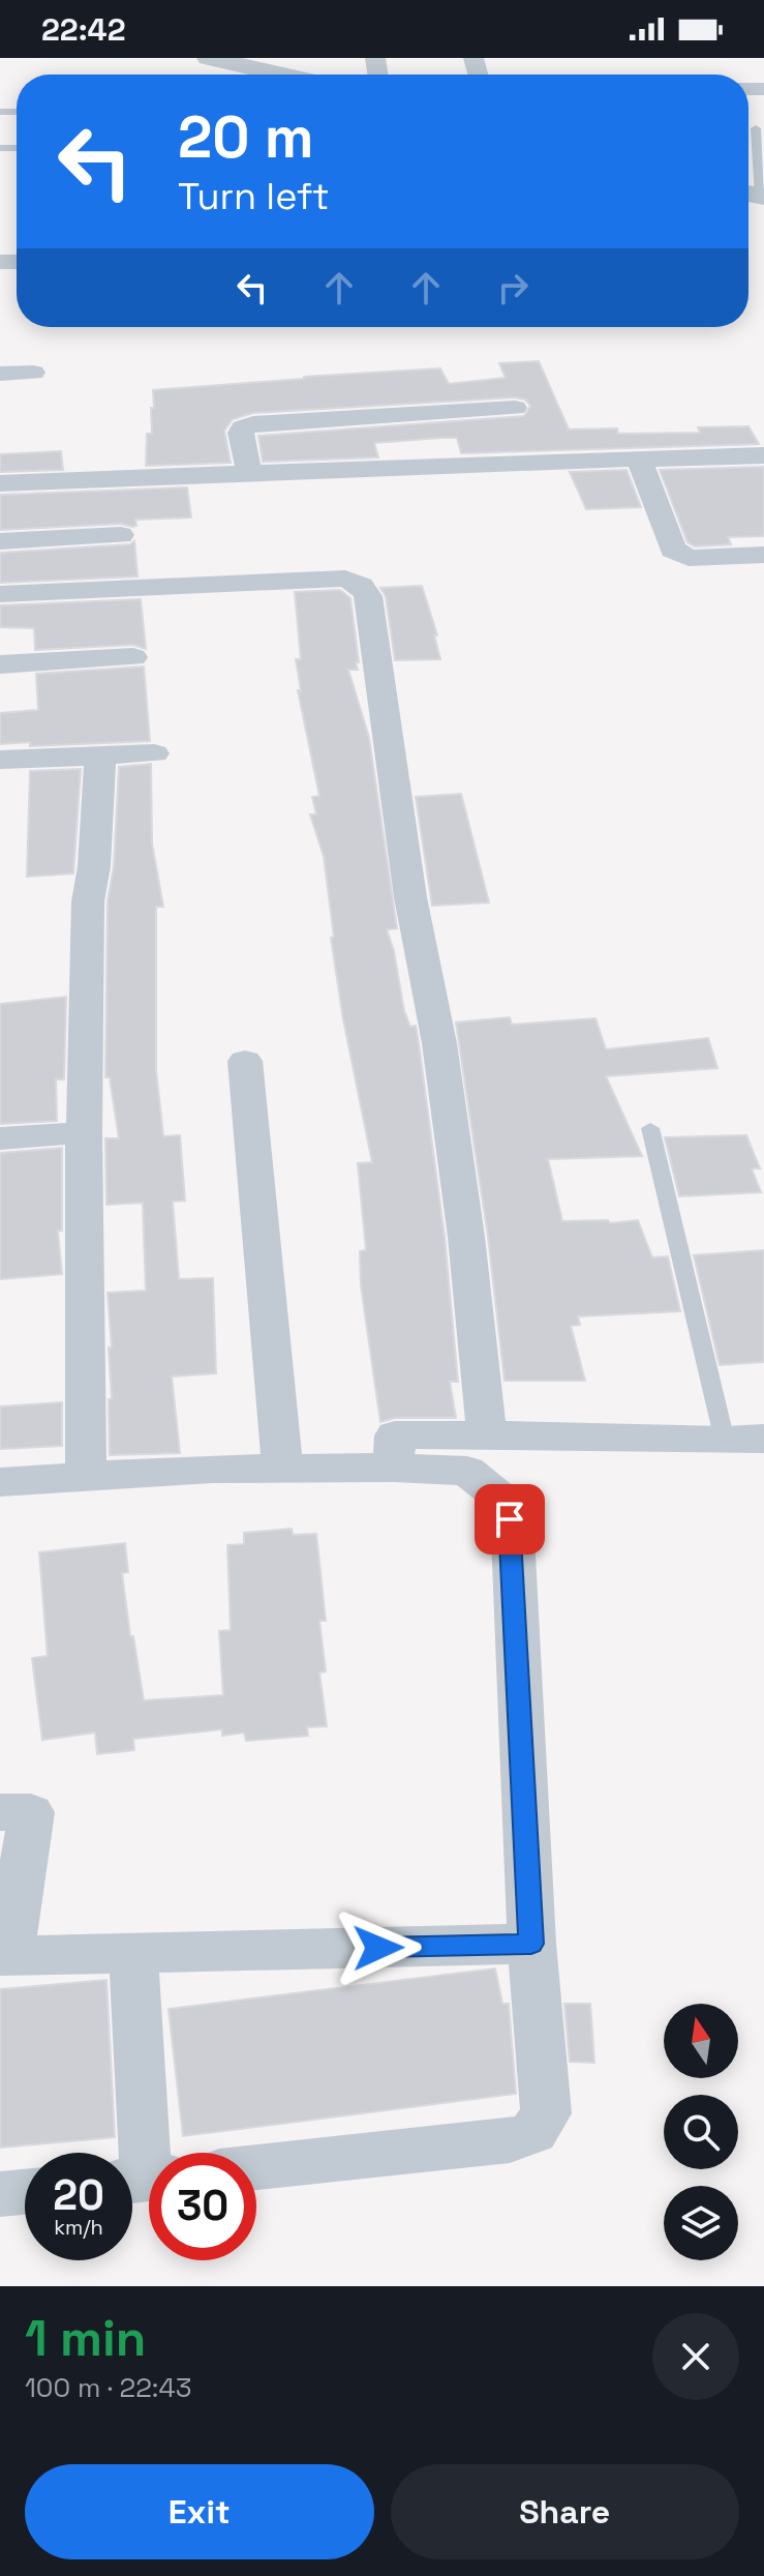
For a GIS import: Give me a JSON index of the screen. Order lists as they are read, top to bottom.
{
  "north": "top",
  "page": {
    "status": "22:42",
    "turn": ["20 m", "Turn left"],
    "speed": "20 km/h",
    "limit": "30",
    "heading": ["1 min", "100 m · 22:43"],
    "buttons": ["Exit", "Share"]
  }
}
